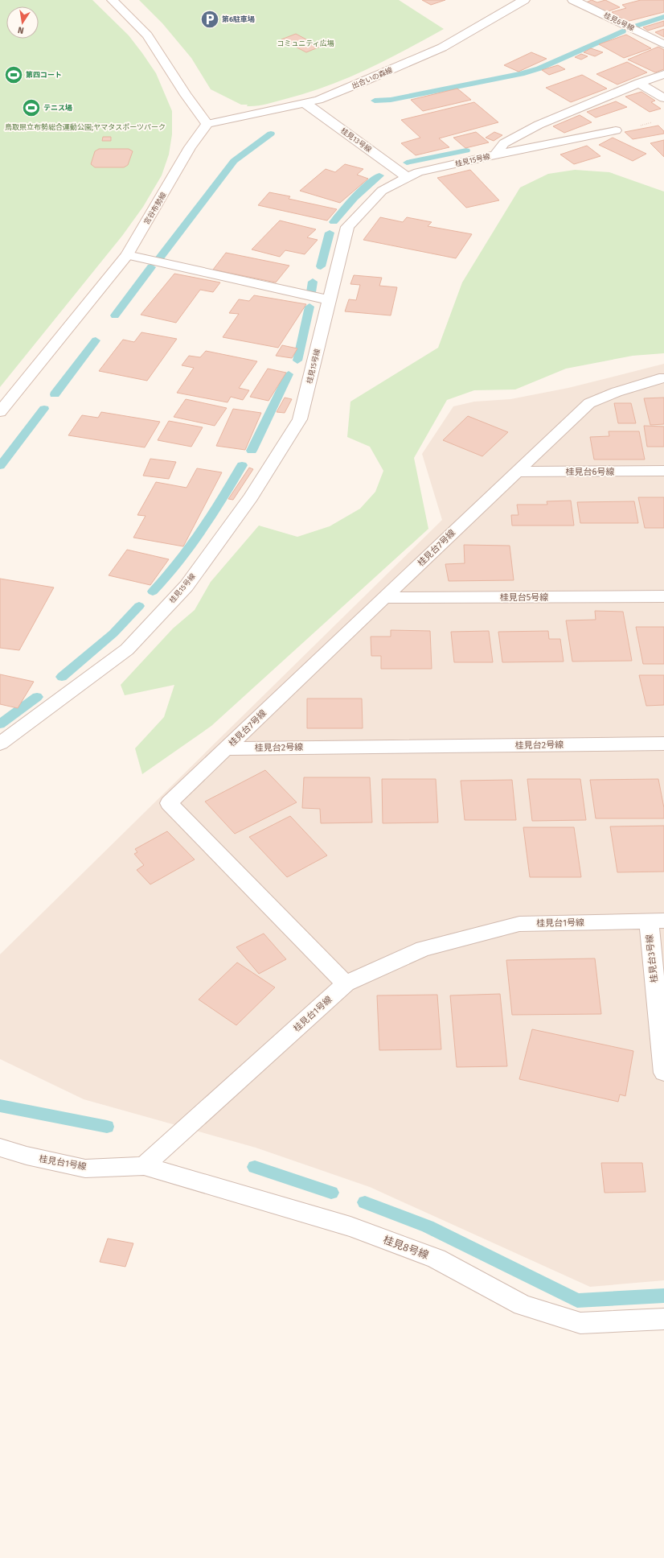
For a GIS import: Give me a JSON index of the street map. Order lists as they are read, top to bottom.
{
  "streets": {
    "street": [
      "桂見6号線",
      "出合いの森線",
      "桂見13号線",
      "桂見15号線",
      "宮谷布勢線",
      "桂見台6号線",
      "桂見台7号線",
      "桂見台5号線",
      "桂見台2号線",
      "桂見台1号線",
      "桂見台3号線",
      "桂見8号線"
    ]
  },
  "crossings": [
    ["出合いの森線", "桂見13号線"],
    ["出合いの森線", "宮谷布勢線"],
    ["桂見13号線", "桂見15号線"],
    ["桂見台6号線", "桂見台7号線"],
    ["桂見台7号線", "桂見台5号線"],
    ["桂見台7号線", "桂見台2号線"],
    ["桂見台1号線", "桂見台3号線"],
    ["桂見台1号線", "桂見8号線"]
  ],
  "parks": ["コミュニティ広場", "鳥取県立布勢総合運動公園;ヤマタスポーツパーク"],
  "places": {
    "parking": ["第6駐車場"],
    "sports": ["第四コート", "テニス場"]
  },
  "north": "bottom"
}
